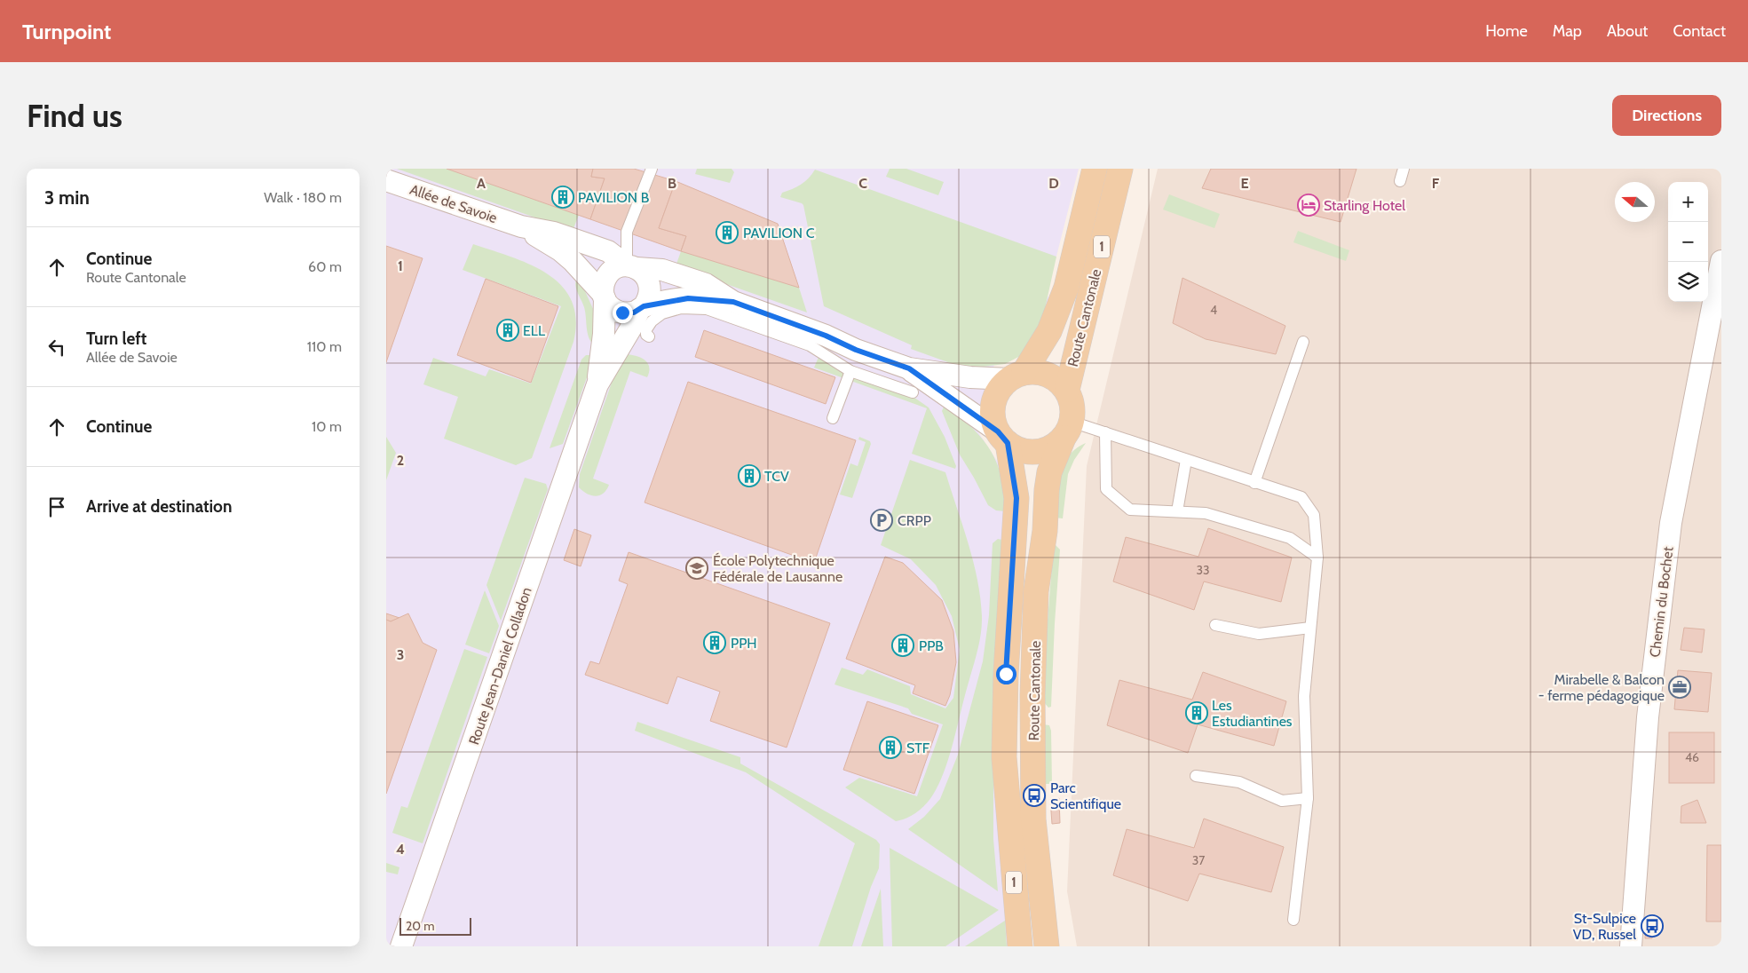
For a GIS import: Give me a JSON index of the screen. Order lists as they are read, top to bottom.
{
  "streets": {
    "main road": ["1", "Route Cantonale"],
    "street": ["Allée de Savoie", "Chemin du Bochet", "Route Jean-Daniel Colladon"]
  },
  "crossings": [
    ["Allée de Savoie", "Route Jean-Daniel Colladon"]
  ],
  "places": {
    "building": [
      "PAVILION B",
      "PAVILION C",
      "ELL",
      "TCV",
      "PPH",
      "PPB",
      "Les Estudiantines",
      "STF"
    ],
    "hotel": ["Starling Hotel"],
    "parking": ["CRPP"],
    "school or university": ["École Polytechnique Fédérale de Lausanne"],
    "office": ["Mirabelle & Balcon - ferme pédagogique"],
    "bus stop": ["Parc Scientifique", "St-Sulpice VD, Russel"]
  },
  "house_numbers": [
    "4",
    "33",
    "46",
    "37"
  ],
  "scale_bar": "20 m",
  "north": "left",
  "page": {
    "header": "Turnpoint",
    "nav": [
      "Home",
      "Map",
      "About",
      "Contact"
    ],
    "buttons": "Directions",
    "title": "Find us",
    "heading": ["3 min", "Walk · 180 m"],
    "map_buttons": ["+", "−"],
    "list": [
      ["Continue", "Route Cantonale", "60 m"],
      ["Turn left", "Allée de Savoie", "110 m"],
      ["Continue", "10 m"],
      "Arrive at destination"
    ],
    "scale": "20 m"
  },
  "grid": {
    "columns": [
      "A",
      "B",
      "C",
      "D",
      "E",
      "F"
    ],
    "rows": [
      "1",
      "2",
      "3",
      "4"
    ]
  }
}
